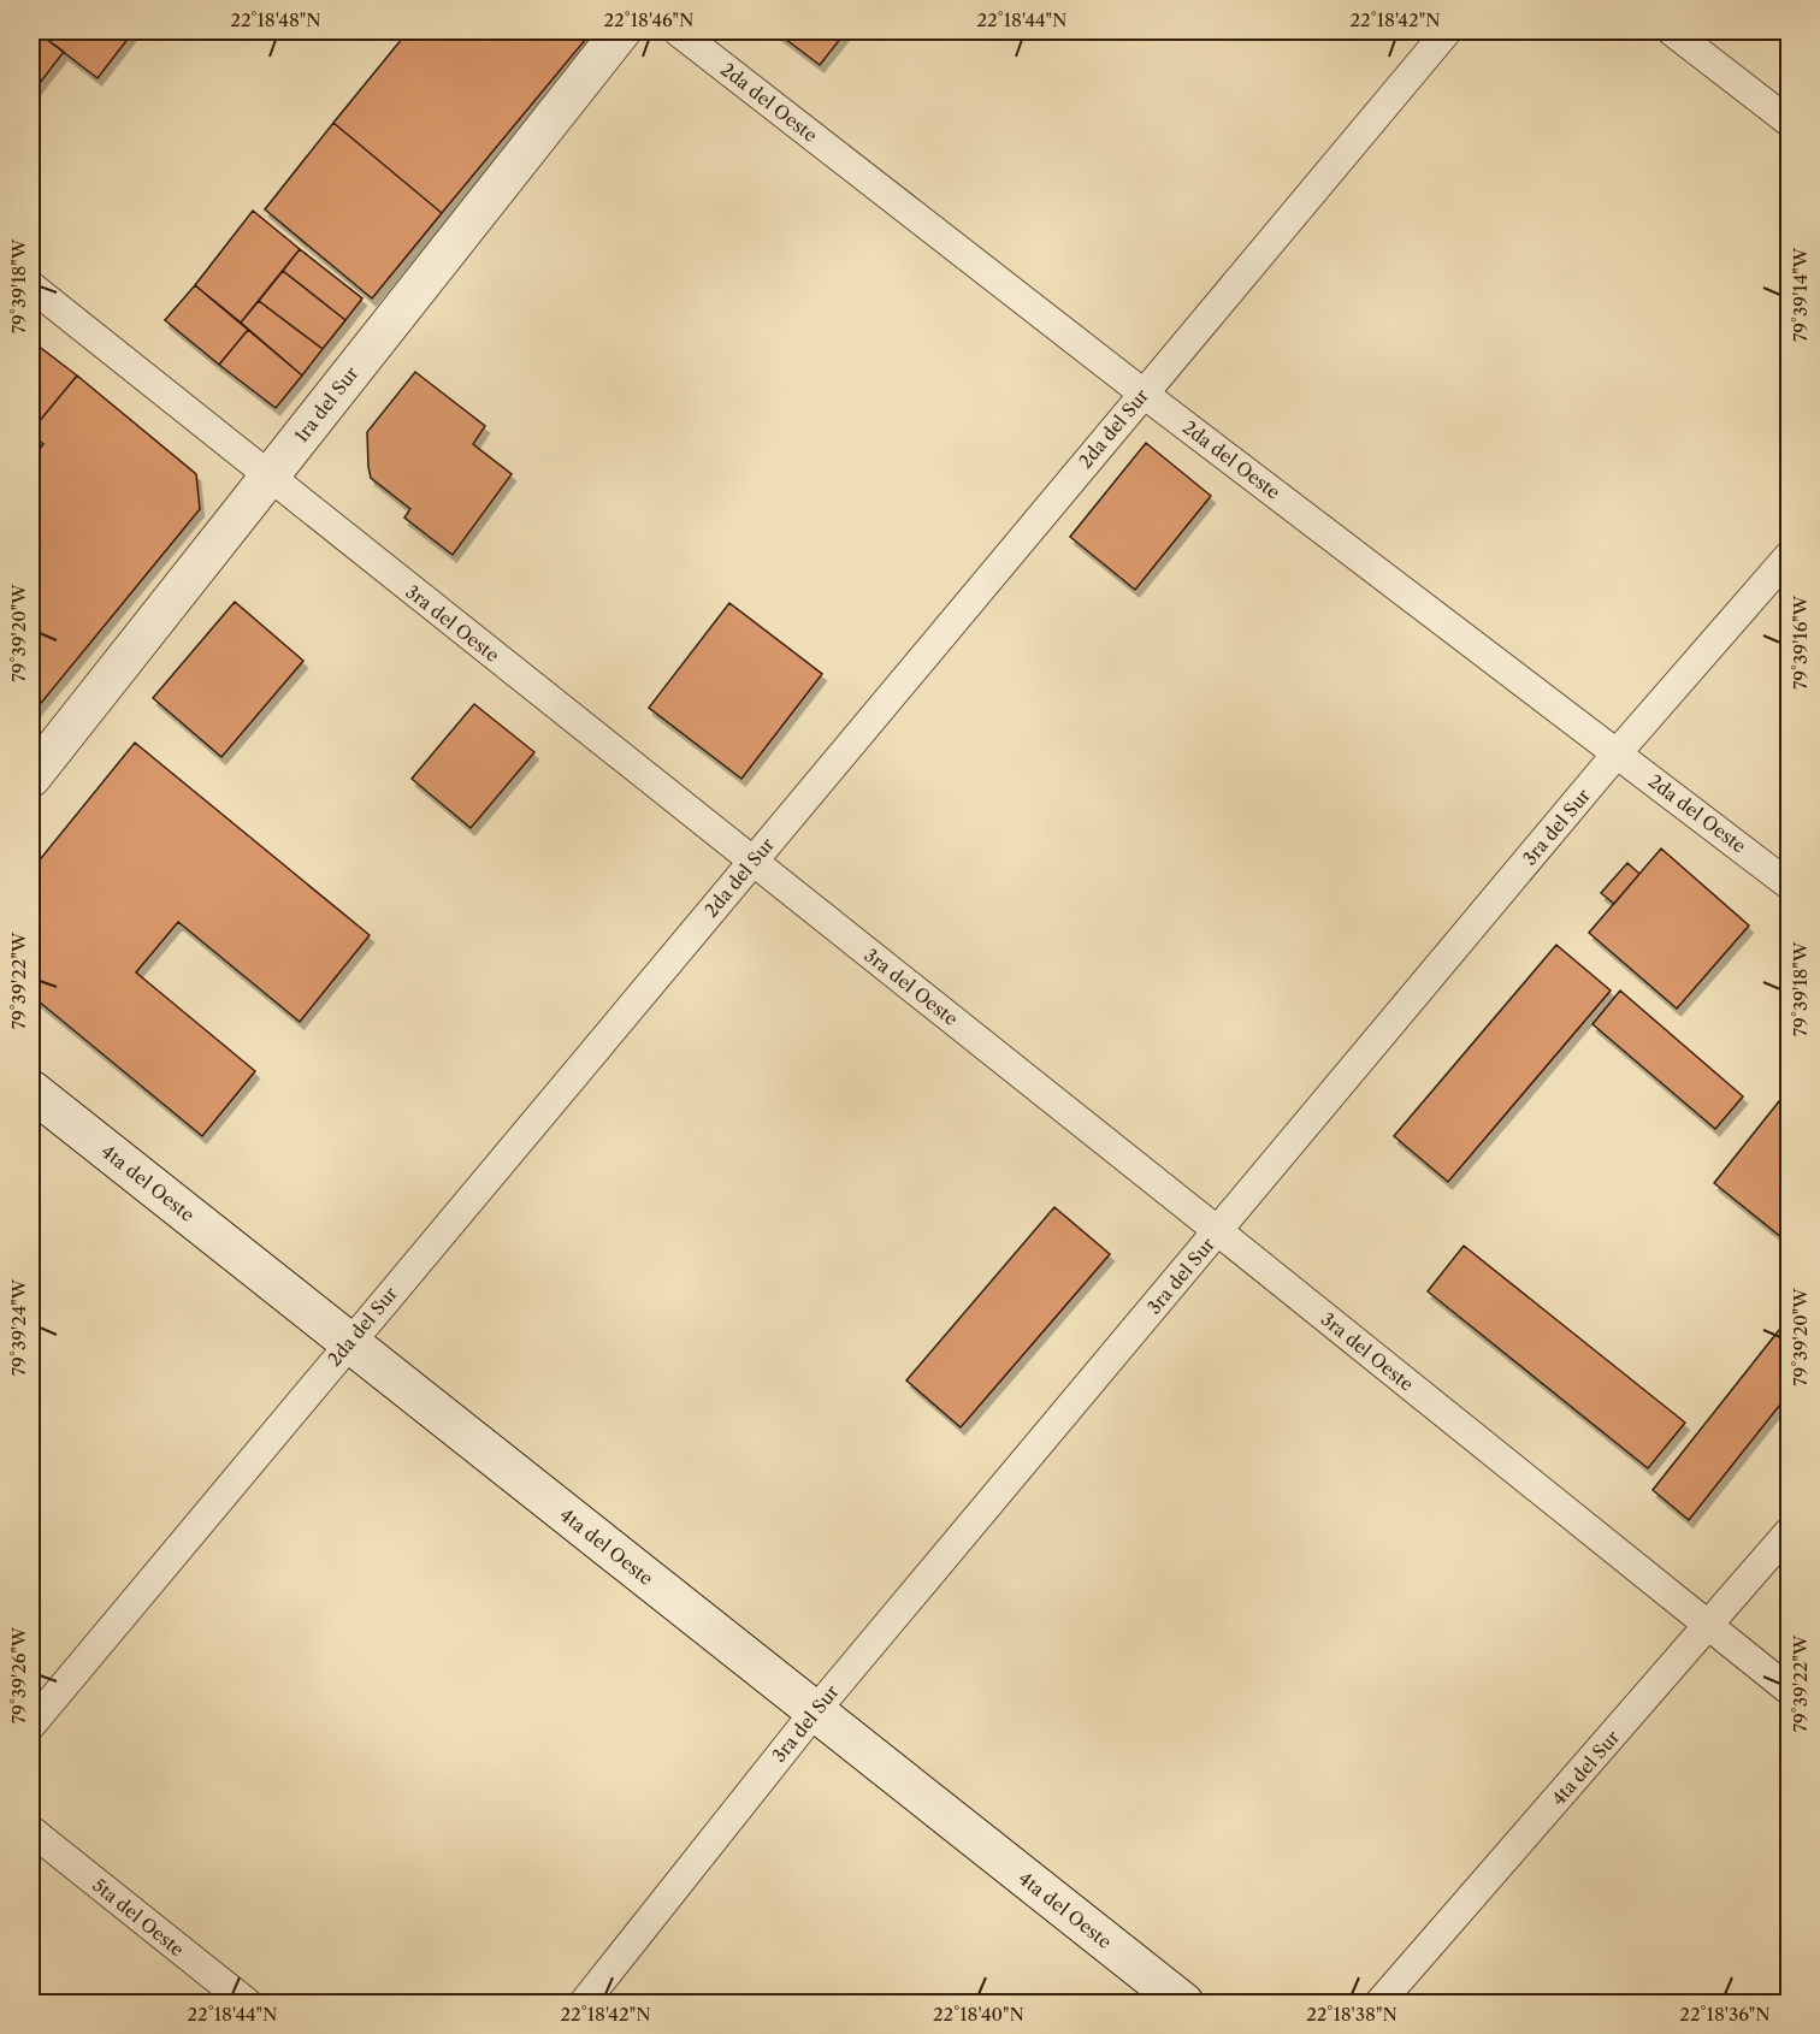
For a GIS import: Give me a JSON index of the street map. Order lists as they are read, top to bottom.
{
  "streets": {
    "main road": ["4ta del Oeste"],
    "street": [
      "2da del Oeste",
      "1ra del Sur",
      "2da del Sur",
      "3ra del Oeste",
      "3ra del Sur",
      "4ta del Sur",
      "5ta del Oeste"
    ]
  },
  "crossings": [
    ["2da del Oeste", "2da del Sur"],
    ["2da del Oeste", "3ra del Sur"],
    ["1ra del Sur", "3ra del Oeste"],
    ["2da del Sur", "3ra del Oeste"],
    ["2da del Sur", "4ta del Oeste"],
    ["3ra del Oeste", "3ra del Sur"],
    ["3ra del Oeste", "4ta del Sur"],
    ["3ra del Sur", "4ta del Oeste"]
  ],
  "coordinates": [
    "22°18'48\"N",
    "22°18'46\"N",
    "22°18'44\"N",
    "22°18'42\"N",
    "79°39'18\"W",
    "79°39'14\"W",
    "79°39'20\"W",
    "79°39'16\"W",
    "79°39'22\"W",
    "79°39'24\"W",
    "79°39'26\"W",
    "22°18'40\"N",
    "22°18'38\"N",
    "22°18'36\"N"
  ]
}
